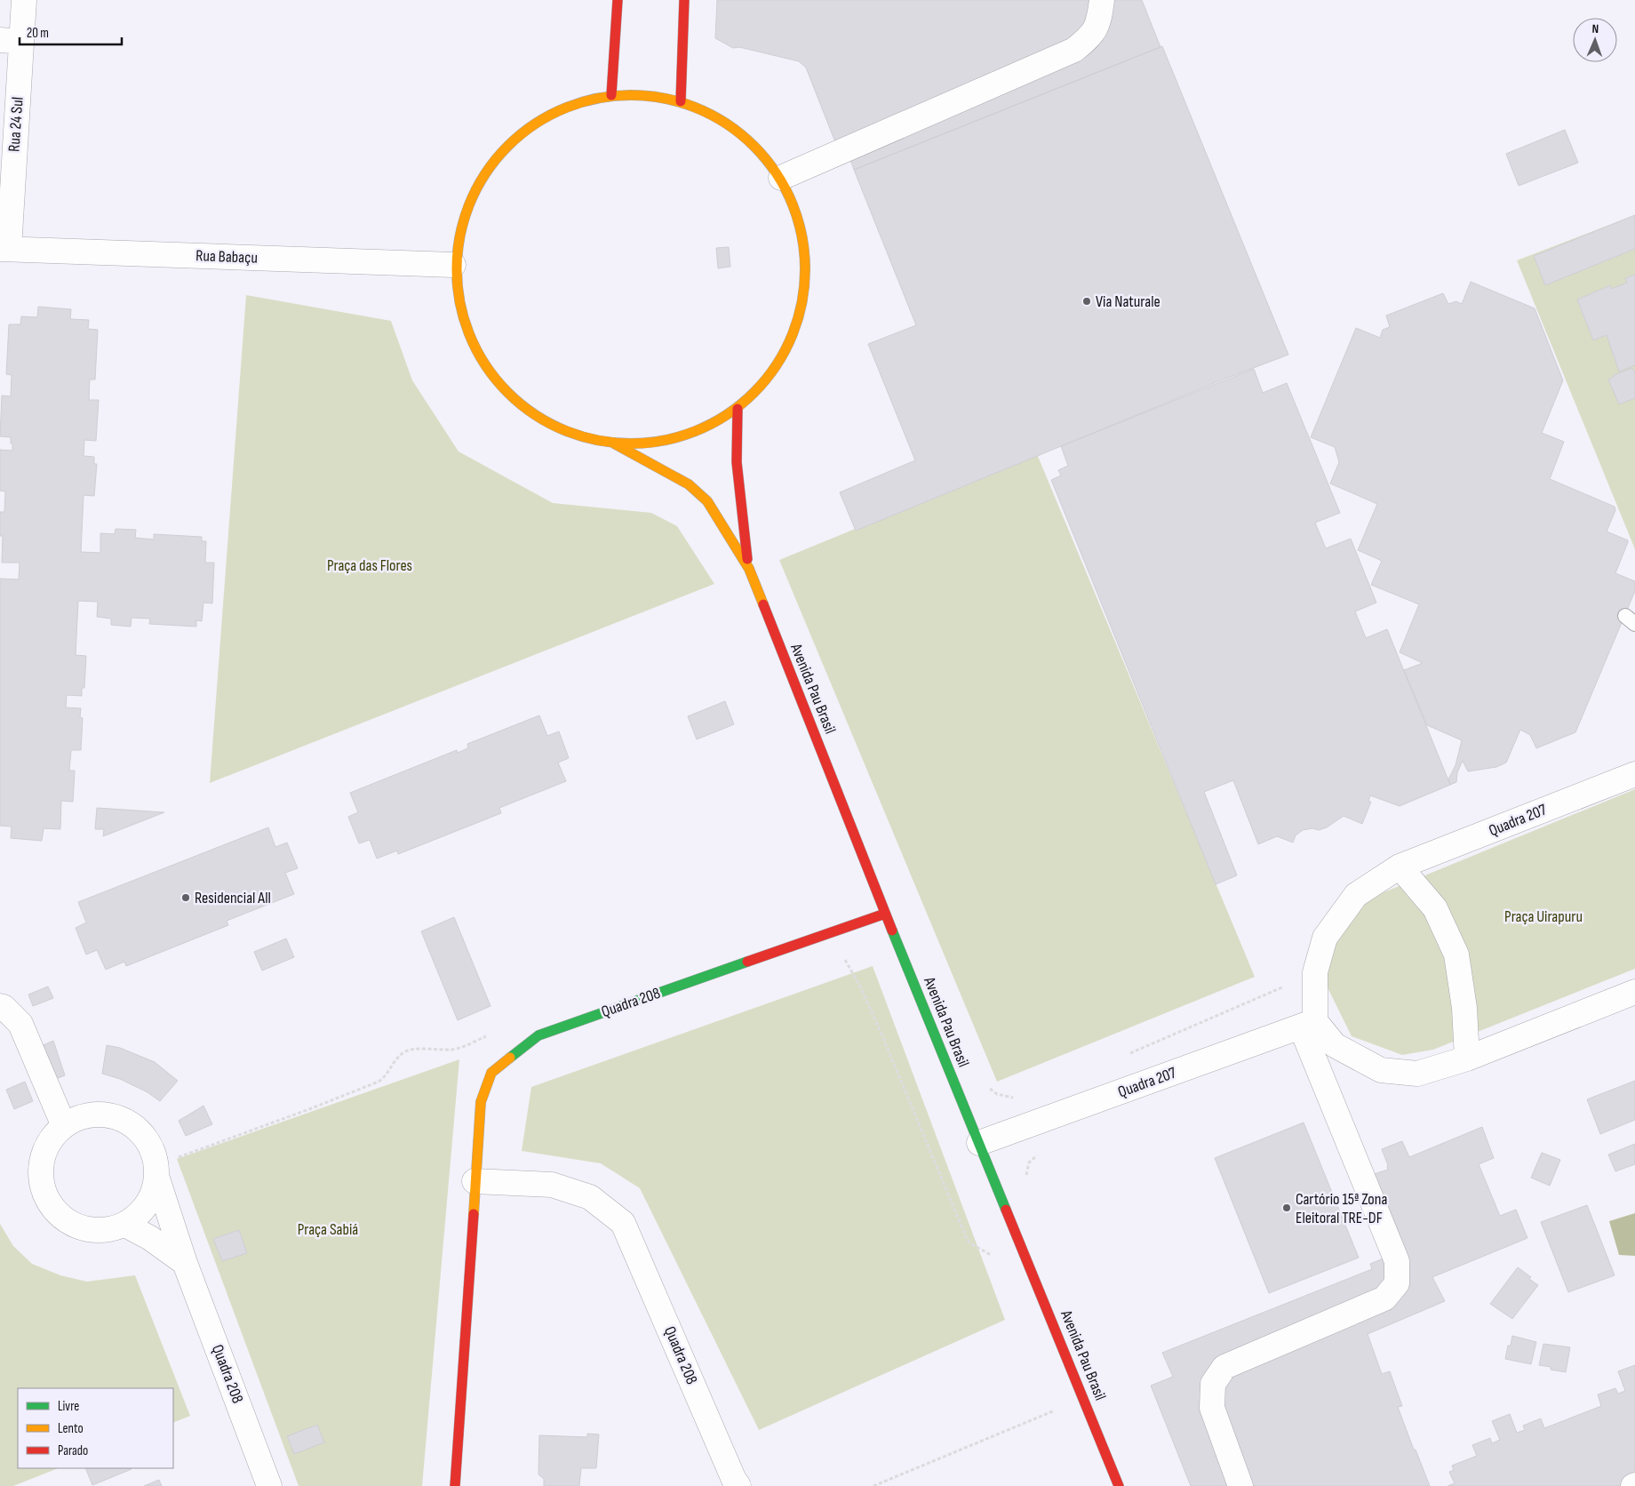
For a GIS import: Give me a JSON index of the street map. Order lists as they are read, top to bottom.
{
  "streets": {
    "street": [
      "Rua 24 Sul",
      "Rua Babaçu",
      "Avenida Pau Brasil",
      "Quadra 207",
      "Quadra 208"
    ]
  },
  "crossings": [
    ["Rua 24 Sul", "Rua Babaçu"],
    ["Avenida Pau Brasil", "Quadra 207"],
    ["Avenida Pau Brasil", "Quadra 208"]
  ],
  "parks": ["Praça das Flores", "Praça Uirapuru", "Praça Sabiá"],
  "places": ["Via Naturale", "Residencial All", "Cartório 15ª Zona Eleitoral TRE-DF"],
  "legend": ["Livre", "Lento", "Parado"],
  "scale_bar": "20 m",
  "north": "top"
}
